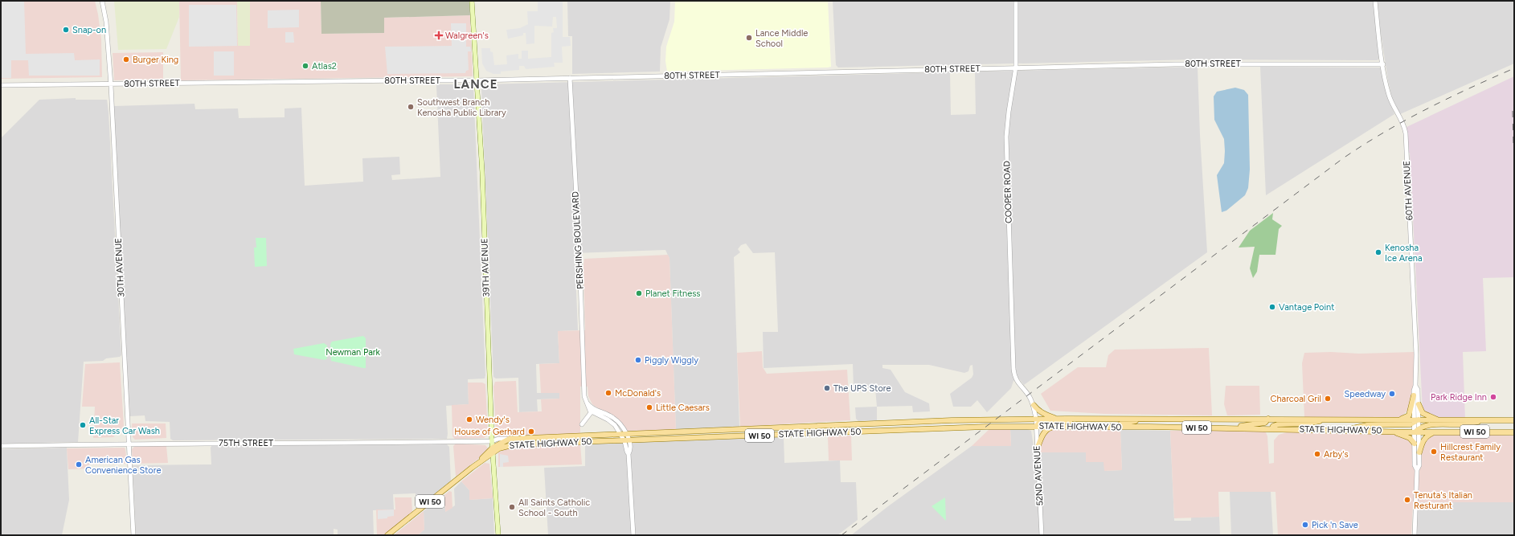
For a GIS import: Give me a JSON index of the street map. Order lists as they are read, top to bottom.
{
  "streets": {
    "main road": ["39TH AVENUE", "STATE HIGHWAY 50", "WI 50"],
    "street": [
      "80TH STREET",
      "60TH AVENUE",
      "COOPER ROAD",
      "PERSHING BOULEVARD",
      "30TH AVENUE",
      "75TH STREET",
      "52ND AVENUE"
    ]
  },
  "crossings": [
    ["80TH STREET", "60TH AVENUE"],
    ["80TH STREET", "COOPER ROAD"],
    ["80TH STREET", "PERSHING BOULEVARD"],
    ["80TH STREET", "30TH AVENUE"],
    ["80TH STREET", "39TH AVENUE"],
    ["60TH AVENUE", "STATE HIGHWAY 50"],
    ["COOPER ROAD", "52ND AVENUE"],
    ["PERSHING BOULEVARD", "STATE HIGHWAY 50"],
    ["30TH AVENUE", "75TH STREET"],
    ["39TH AVENUE", "STATE HIGHWAY 50"],
    ["39TH AVENUE", "75TH STREET"],
    ["STATE HIGHWAY 50", "75TH STREET"],
    ["STATE HIGHWAY 50", "52ND AVENUE"]
  ],
  "districts": ["LANCE"],
  "parks": ["Newman Park"],
  "places": {
    "other": [
      "Snap-on",
      "Lance Middle School",
      "Burger King",
      "Atlas2",
      "Southwest Branch Kenosha Public Library",
      "Kenosha Ice Arena",
      "Planet Fitness",
      "Vantage Point",
      "Piggly Wiggly",
      "The UPS Store",
      "McDonald's",
      "Speedway",
      "Park Ridge Inn",
      "Charcoal Gril",
      "Little Caesars",
      "Wendy's",
      "All-Star Express Car Wash",
      "House of Gerhard",
      "Hillcrest Family Restaurant",
      "Arby's",
      "American Gas Convenience Store",
      "Tenuta's Italian Resturant",
      "All Saints Catholic School - South",
      "Pick 'n Save"
    ],
    "health": ["Walgreen's"]
  }
}
